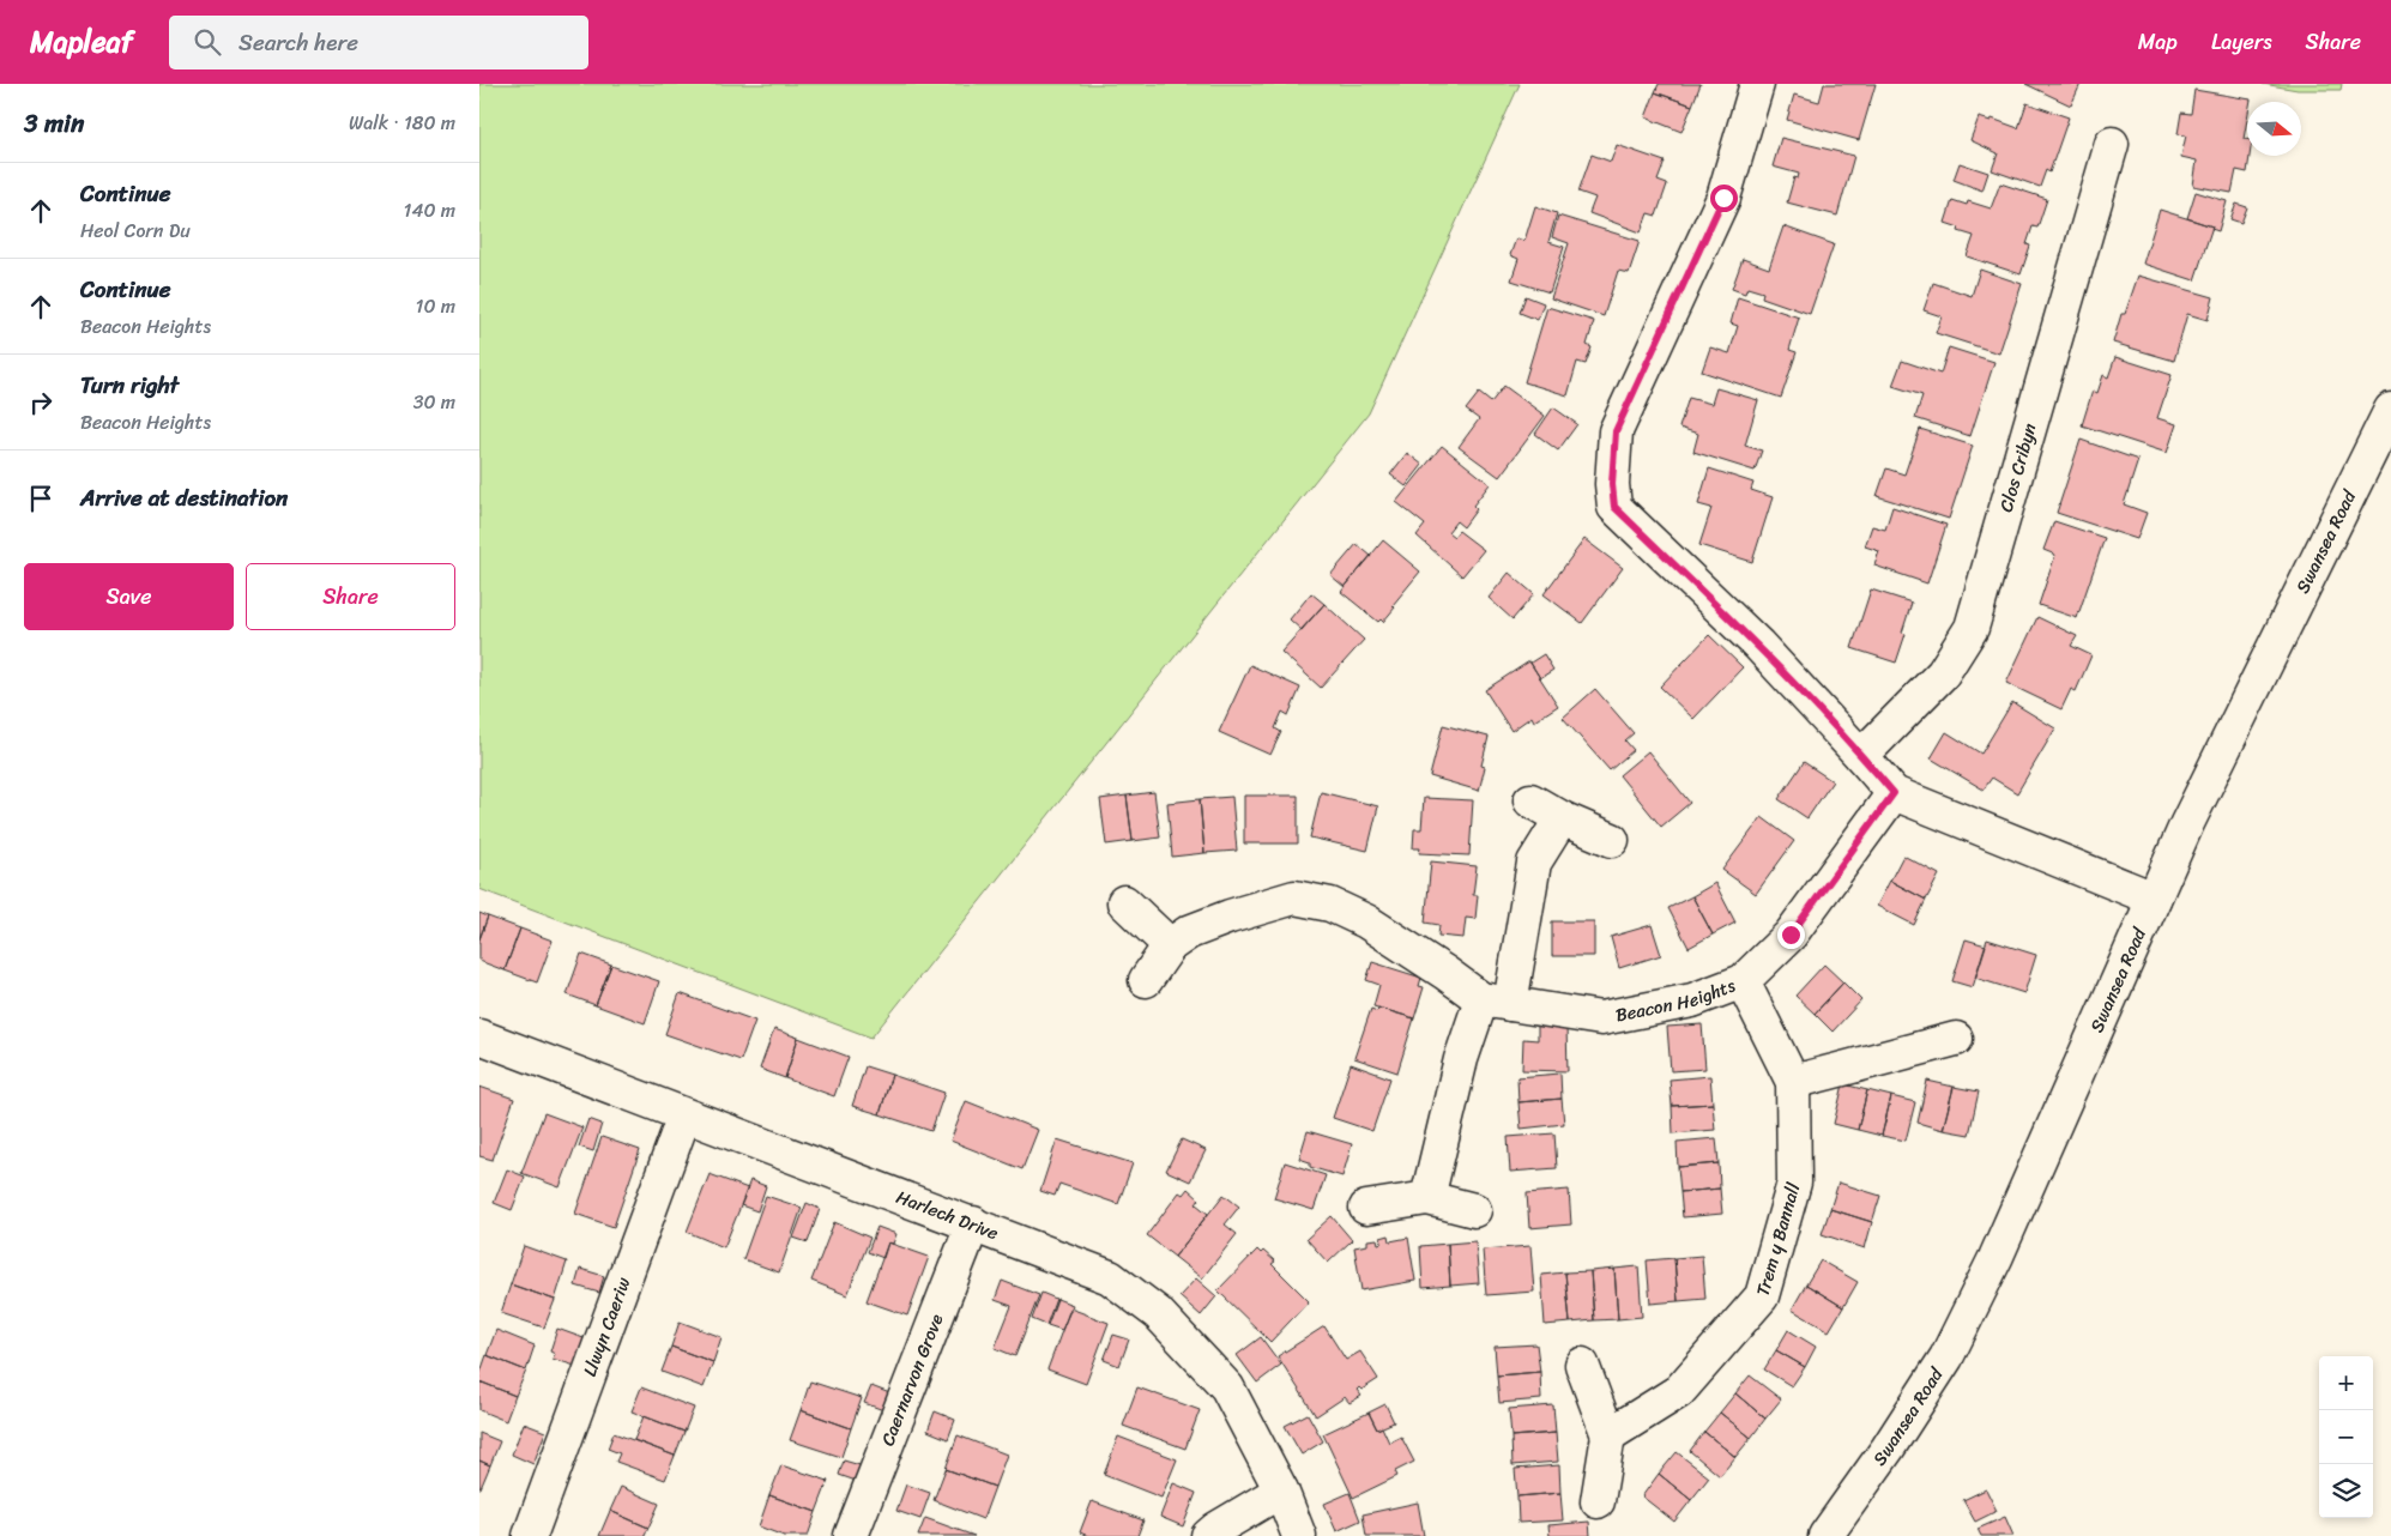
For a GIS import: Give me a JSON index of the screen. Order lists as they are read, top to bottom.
{
  "streets": {
    "street": [
      "Clos Cribyn",
      "Swansea Road",
      "Beacon Heights",
      "Harlech Drive",
      "Trem y Bannall",
      "Llwyn Caeriw",
      "Caernarvon Grove"
    ]
  },
  "crossings": [
    ["Beacon Heights", "Trem y Bannall"],
    ["Harlech Drive", "Llwyn Caeriw"],
    ["Harlech Drive", "Caernarvon Grove"]
  ],
  "north": "right",
  "page": {
    "header": "Mapleaf",
    "search": "Search here",
    "nav": ["Map", "Layers", "Share"],
    "heading": ["3 min", "Walk · 180 m"],
    "list": [
      ["Continue", "Heol Corn Du", "140 m"],
      ["Continue", "Beacon Heights", "10 m"],
      ["Turn right", "Beacon Heights", "30 m"],
      "Arrive at destination"
    ],
    "buttons": ["Save", "Share"],
    "map_buttons": ["+", "−"]
  }
}
